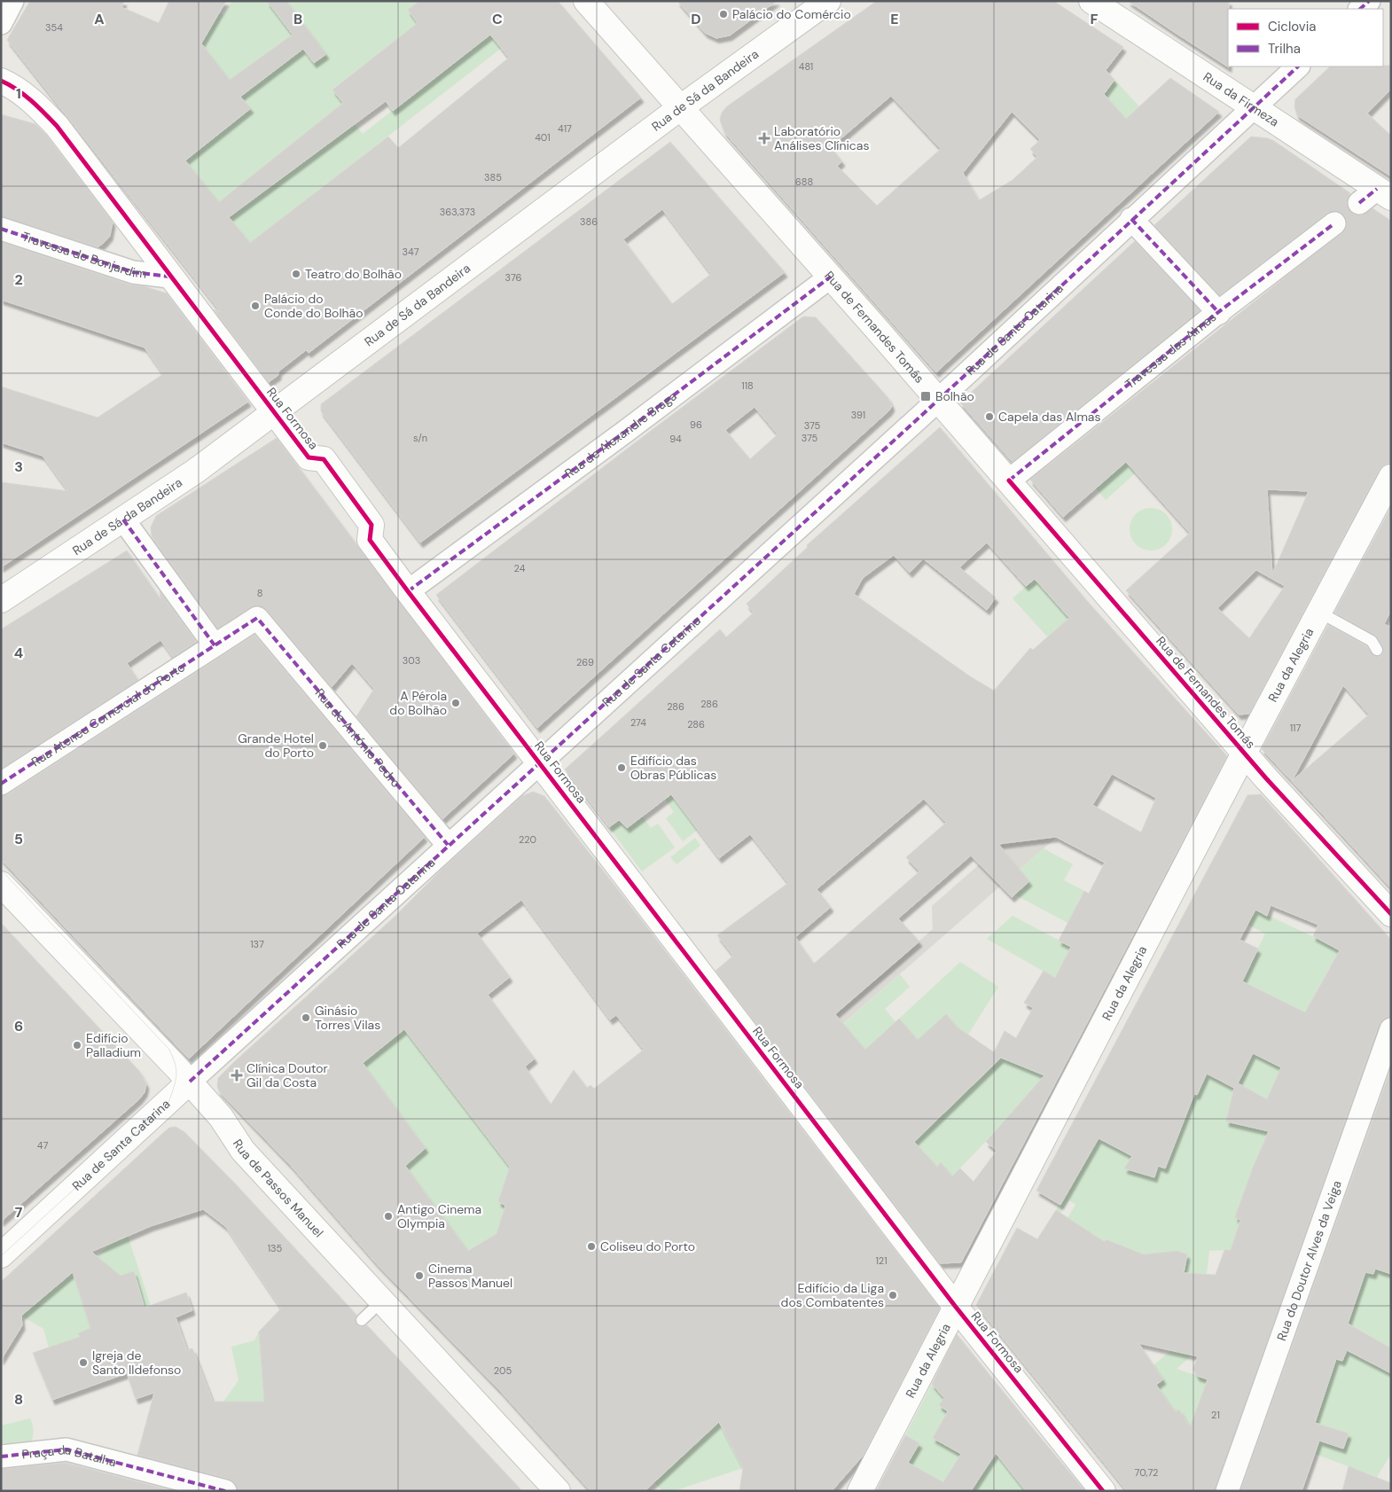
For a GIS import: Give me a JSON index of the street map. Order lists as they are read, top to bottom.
{
  "streets": {
    "street": [
      "Rua de Sá da Bandeira",
      "Rua da Firmeza",
      "Travessa do Bonjardim",
      "Rua de Fernandes Tomás",
      "Rua de Santa Catarina",
      "Travessa das Almas",
      "Rua Formosa",
      "Rua de Alexandre Braga",
      "Rua da Alegria",
      "Rua Ateneu Comercial do Porto",
      "Rua de António Pedro",
      "Rua de Passos Manuel",
      "Rua do Doutor Alves da Veiga",
      "Praça da Batalha"
    ]
  },
  "crossings": [
    ["Rua de Sá da Bandeira", "Rua de Fernandes Tomás"],
    ["Rua de Sá da Bandeira", "Rua Formosa"],
    ["Rua da Firmeza", "Rua de Santa Catarina"],
    ["Travessa do Bonjardim", "Rua Formosa"],
    ["Rua de Fernandes Tomás", "Rua de Santa Catarina"],
    ["Rua de Fernandes Tomás", "Travessa das Almas"],
    ["Rua de Fernandes Tomás", "Rua de Alexandre Braga"],
    ["Rua de Fernandes Tomás", "Rua da Alegria"],
    ["Rua de Santa Catarina", "Rua Formosa"],
    ["Rua de Santa Catarina", "Rua de António Pedro"],
    ["Rua de Santa Catarina", "Rua de Passos Manuel"],
    ["Rua Formosa", "Rua de Alexandre Braga"],
    ["Rua Formosa", "Rua da Alegria"],
    ["Rua Ateneu Comercial do Porto", "Rua de António Pedro"]
  ],
  "places": {
    "other": [
      "Palácio do Comércio",
      "Teatro do Bolhão",
      "Palácio do Conde do Bolhão",
      "Capela das Almas",
      "A Pérola do Bolhão",
      "Grande Hotel do Porto",
      "Edifício das Obras Públicas",
      "Ginásio Torres Vilas",
      "Edifício Palladium",
      "Antigo Cinema Olympia",
      "Coliseu do Porto",
      "Cinema Passos Manuel",
      "Edifício da Liga dos Combatentes",
      "Igreja de Santo Ildefonso"
    ],
    "health": ["Laboratório Análises Clínicas", "Clínica Doutor Gil da Costa"],
    "transit": ["Bolhão"]
  },
  "house_numbers": [
    "354",
    "481",
    "417",
    "401",
    "385",
    "688",
    "363,373",
    "386",
    "347",
    "376",
    "118",
    "391",
    "96",
    "375",
    "s/n",
    "375",
    "94",
    "24",
    "8",
    "303",
    "269",
    "286",
    "286",
    "274",
    "286",
    "117",
    "220",
    "137",
    "47",
    "135",
    "121",
    "205",
    "21",
    "70,72"
  ],
  "legend": ["Ciclovia", "Trilha"],
  "grid": {
    "columns": [
      "A",
      "B",
      "C",
      "D",
      "E",
      "F"
    ],
    "rows": [
      "1",
      "2",
      "3",
      "4",
      "5",
      "6",
      "7",
      "8"
    ]
  }
}
